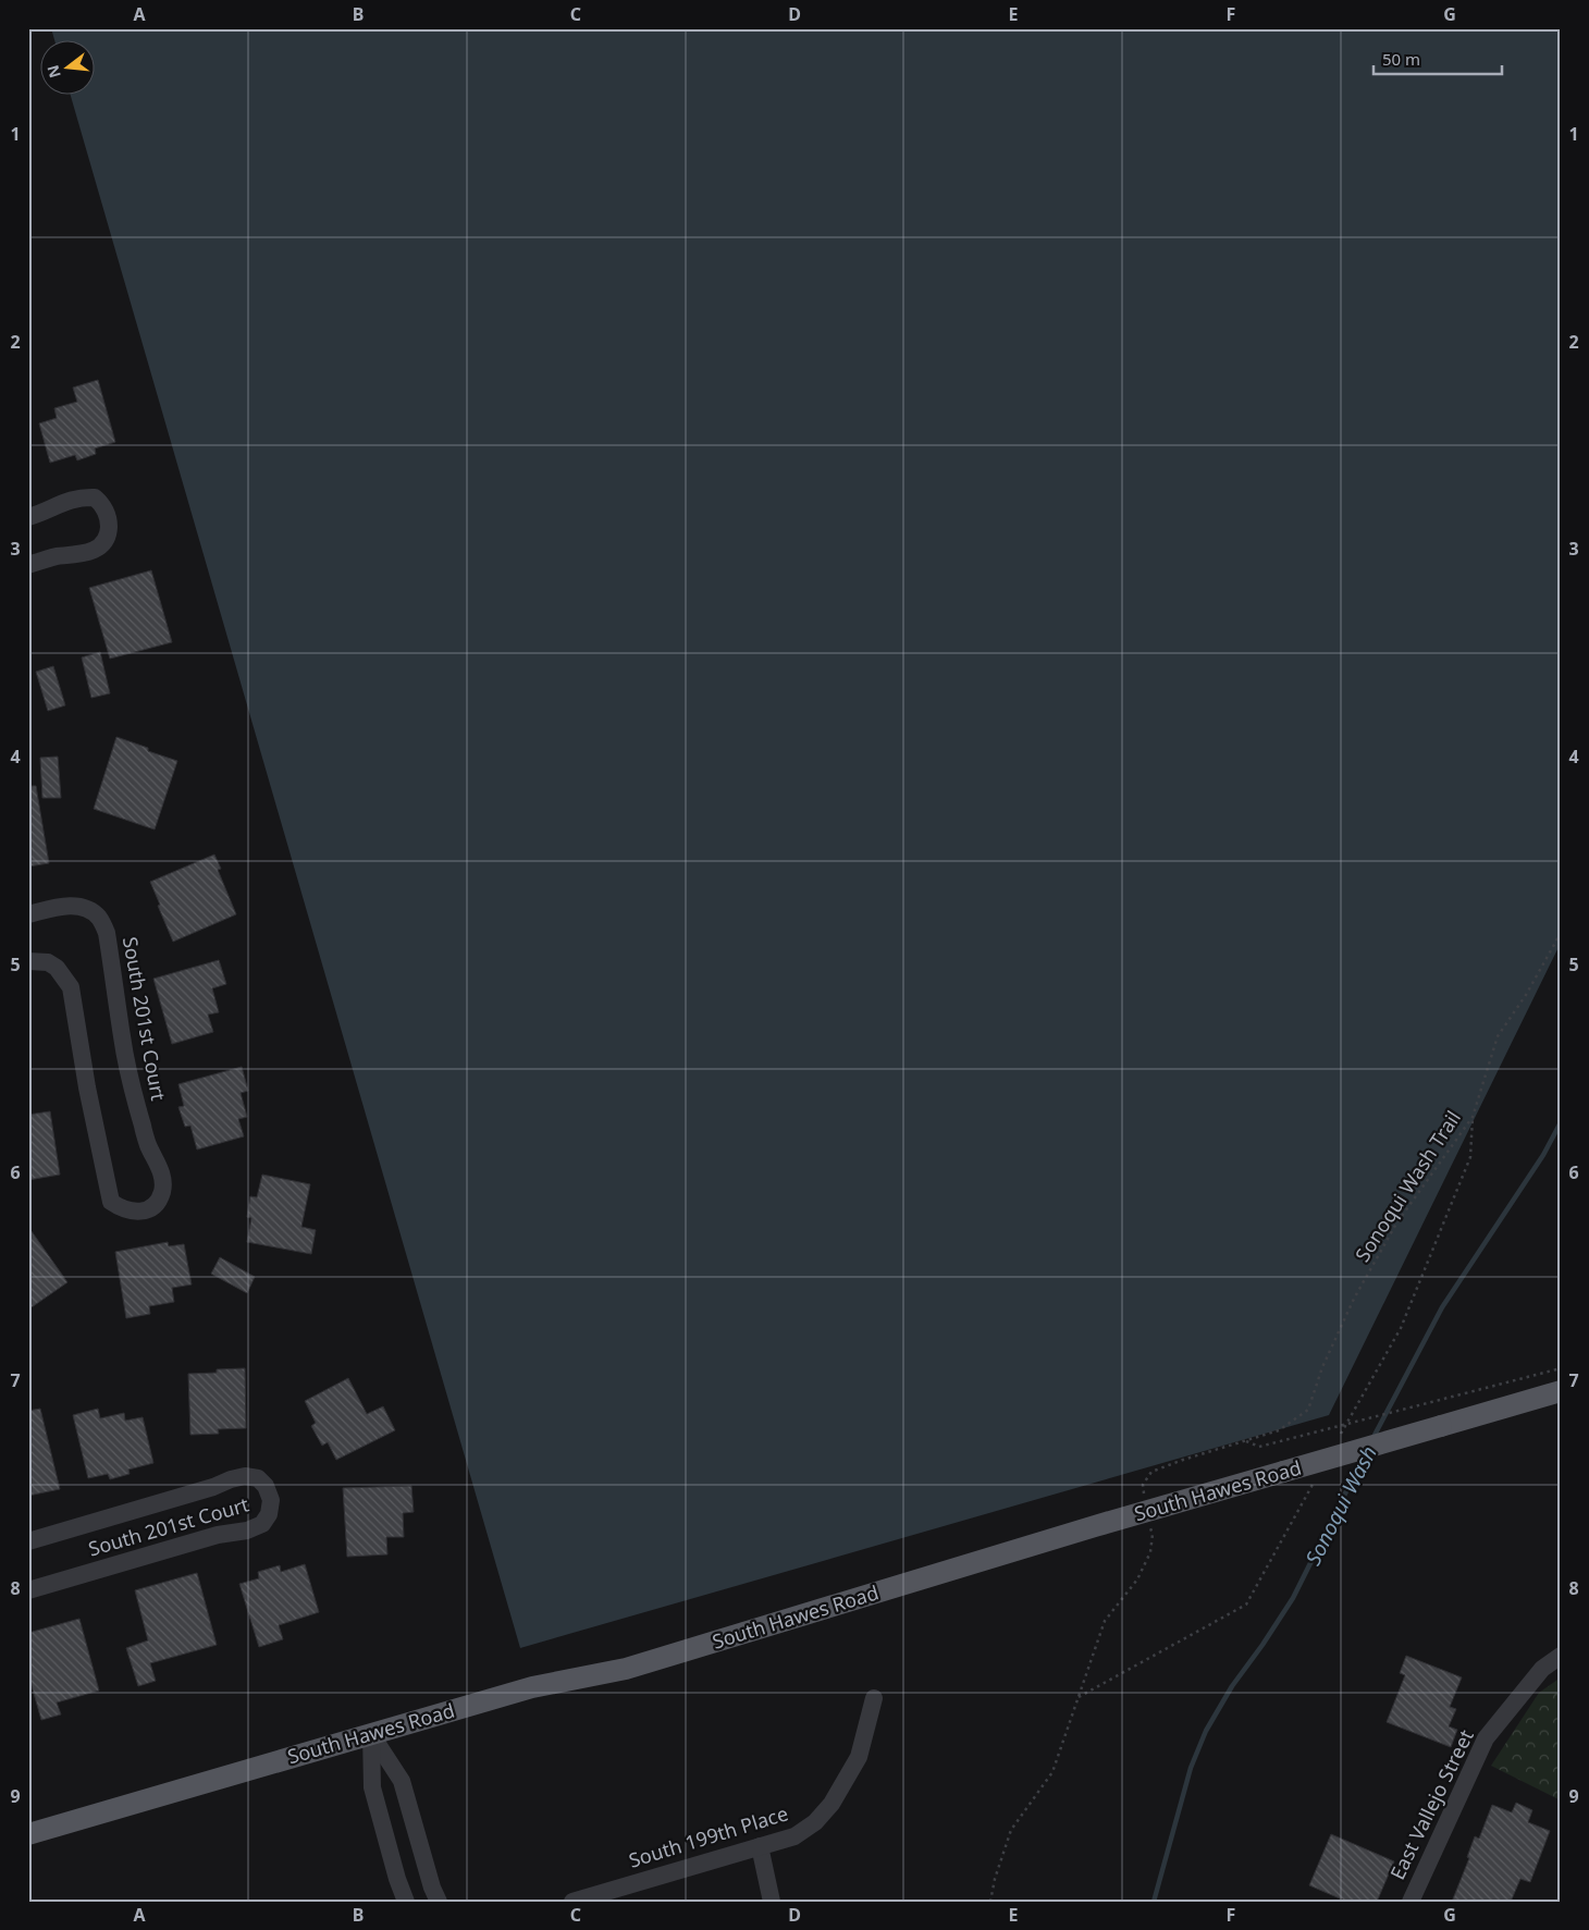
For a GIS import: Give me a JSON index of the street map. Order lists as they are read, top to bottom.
{
  "streets": {
    "main road": ["South Hawes Road"],
    "street": ["South 201st Court", "East Vallejo Street", "South 199th Place"],
    "path": ["Sonoqui Wash Trail"]
  },
  "crossings": [
    ["Sonoqui Wash Trail", "South Hawes Road"]
  ],
  "water": ["Sonoqui Wash"],
  "scale_bar": "50 m",
  "north": "left",
  "grid": {
    "columns": [
      "A",
      "B",
      "C",
      "D",
      "E",
      "F",
      "G"
    ],
    "rows": [
      "1",
      "2",
      "3",
      "4",
      "5",
      "6",
      "7",
      "8",
      "9"
    ]
  }
}
